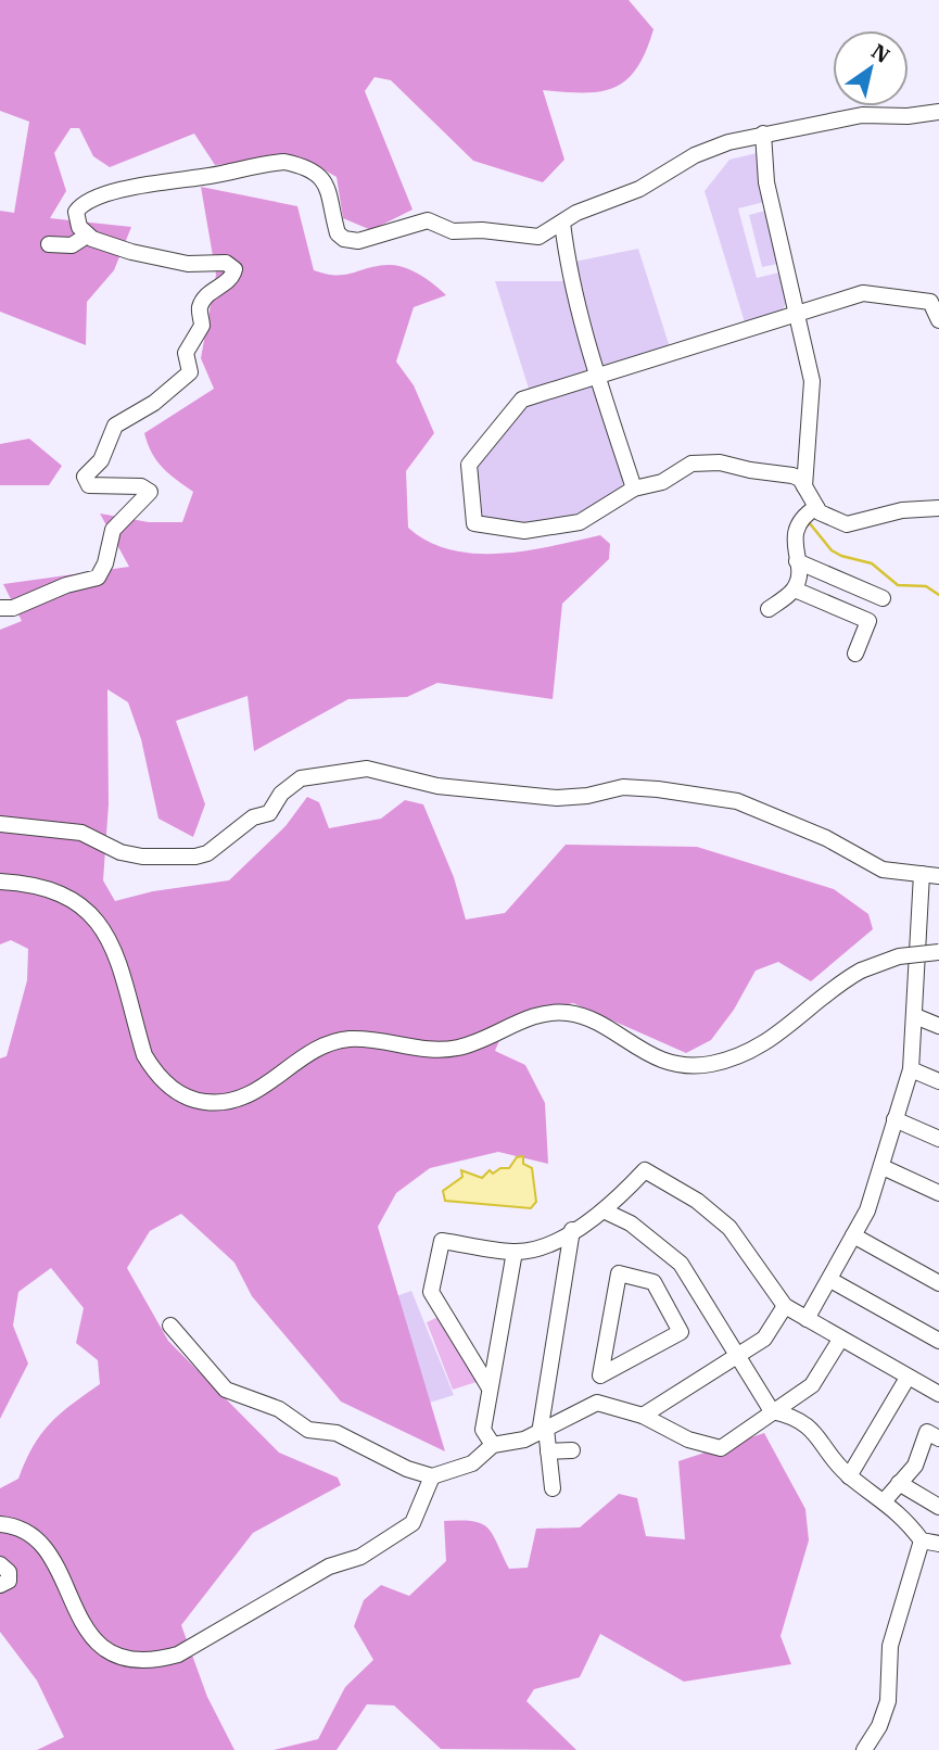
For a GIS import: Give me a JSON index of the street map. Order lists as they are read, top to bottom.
{
  "north": "top right"
}
